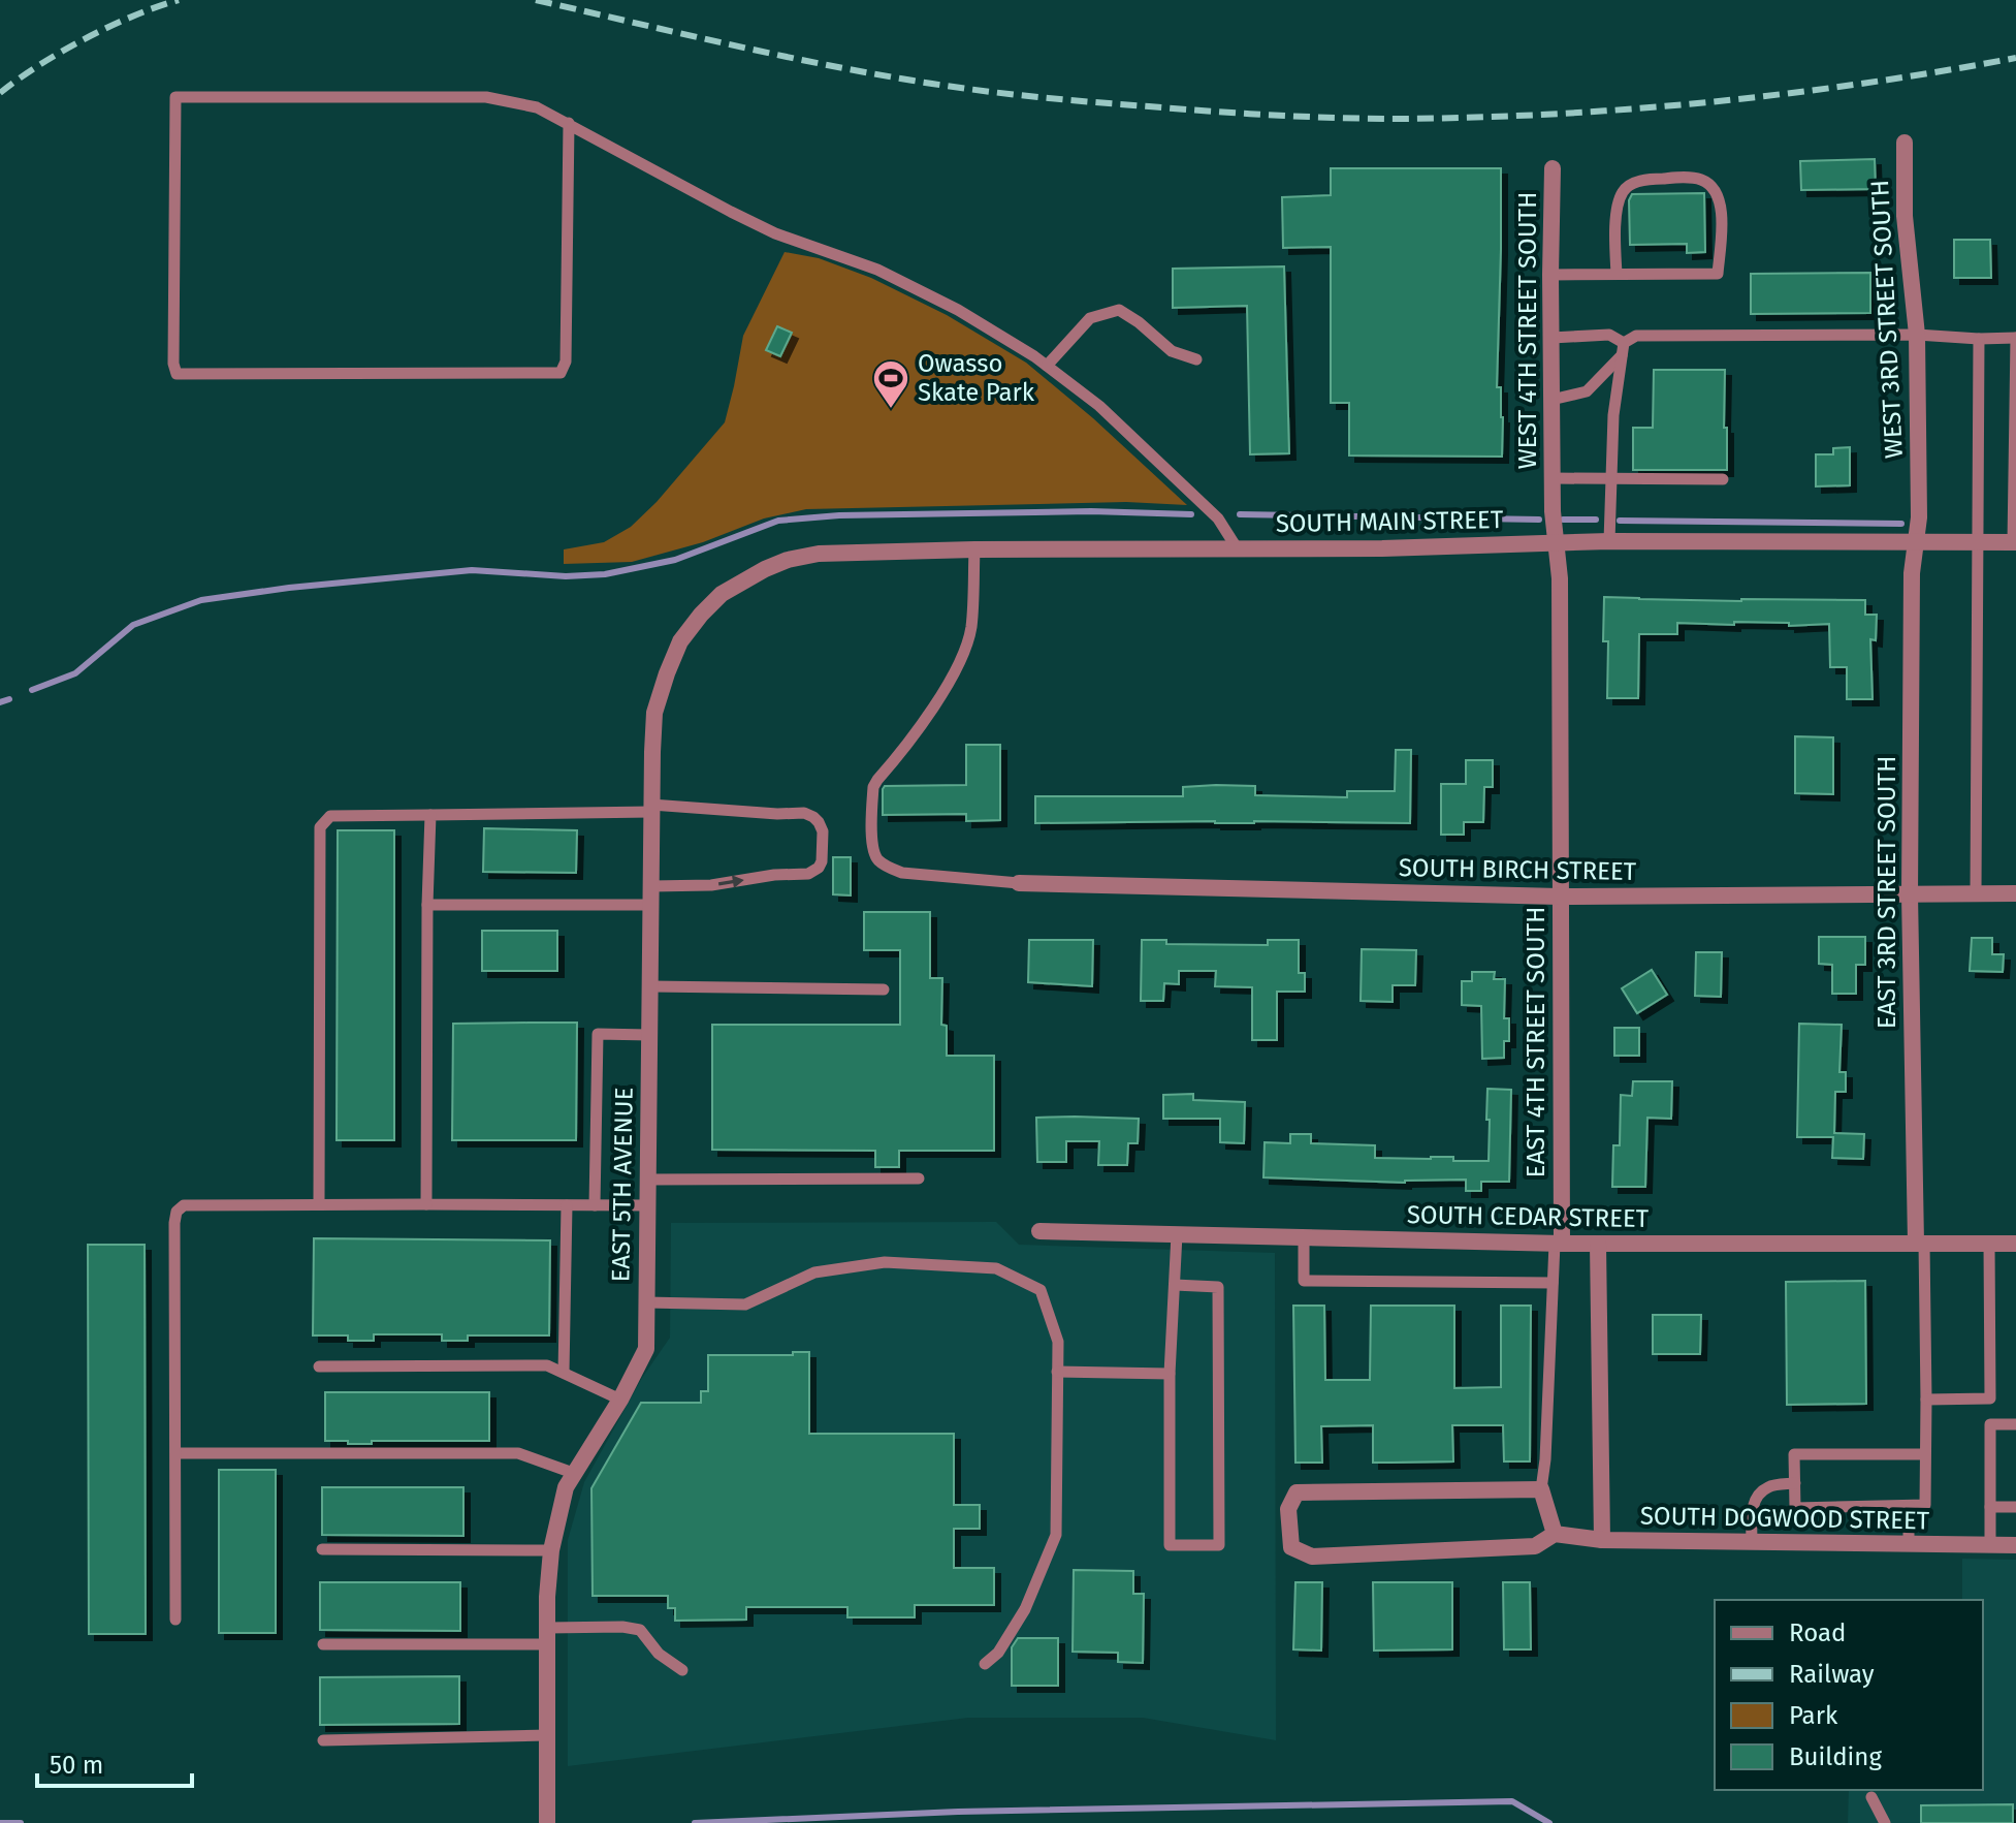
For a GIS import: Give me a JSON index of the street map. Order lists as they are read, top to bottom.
{
  "streets": {
    "street": [
      "WEST 3RD STREET SOUTH",
      "WEST 4TH STREET SOUTH",
      "SOUTH MAIN STREET",
      "SOUTH BIRCH STREET",
      "EAST 3RD STREET SOUTH",
      "EAST 4TH STREET SOUTH",
      "EAST 5TH AVENUE",
      "SOUTH CEDAR STREET",
      "SOUTH DOGWOOD STREET"
    ]
  },
  "crossings": [
    ["WEST 3RD STREET SOUTH", "SOUTH MAIN STREET"],
    ["WEST 3RD STREET SOUTH", "EAST 3RD STREET SOUTH"],
    ["WEST 4TH STREET SOUTH", "SOUTH MAIN STREET"],
    ["WEST 4TH STREET SOUTH", "EAST 4TH STREET SOUTH"],
    ["SOUTH MAIN STREET", "EAST 3RD STREET SOUTH"],
    ["SOUTH MAIN STREET", "EAST 4TH STREET SOUTH"],
    ["SOUTH MAIN STREET", "EAST 5TH AVENUE"],
    ["SOUTH BIRCH STREET", "EAST 3RD STREET SOUTH"],
    ["SOUTH BIRCH STREET", "EAST 4TH STREET SOUTH"],
    ["EAST 3RD STREET SOUTH", "SOUTH CEDAR STREET"],
    ["EAST 4TH STREET SOUTH", "SOUTH CEDAR STREET"]
  ],
  "places": {
    "sports": ["Owasso Skate Park"]
  },
  "legend": [
    "Road",
    "Railway",
    "Park",
    "Building"
  ],
  "scale_bar": "50 m"
}
